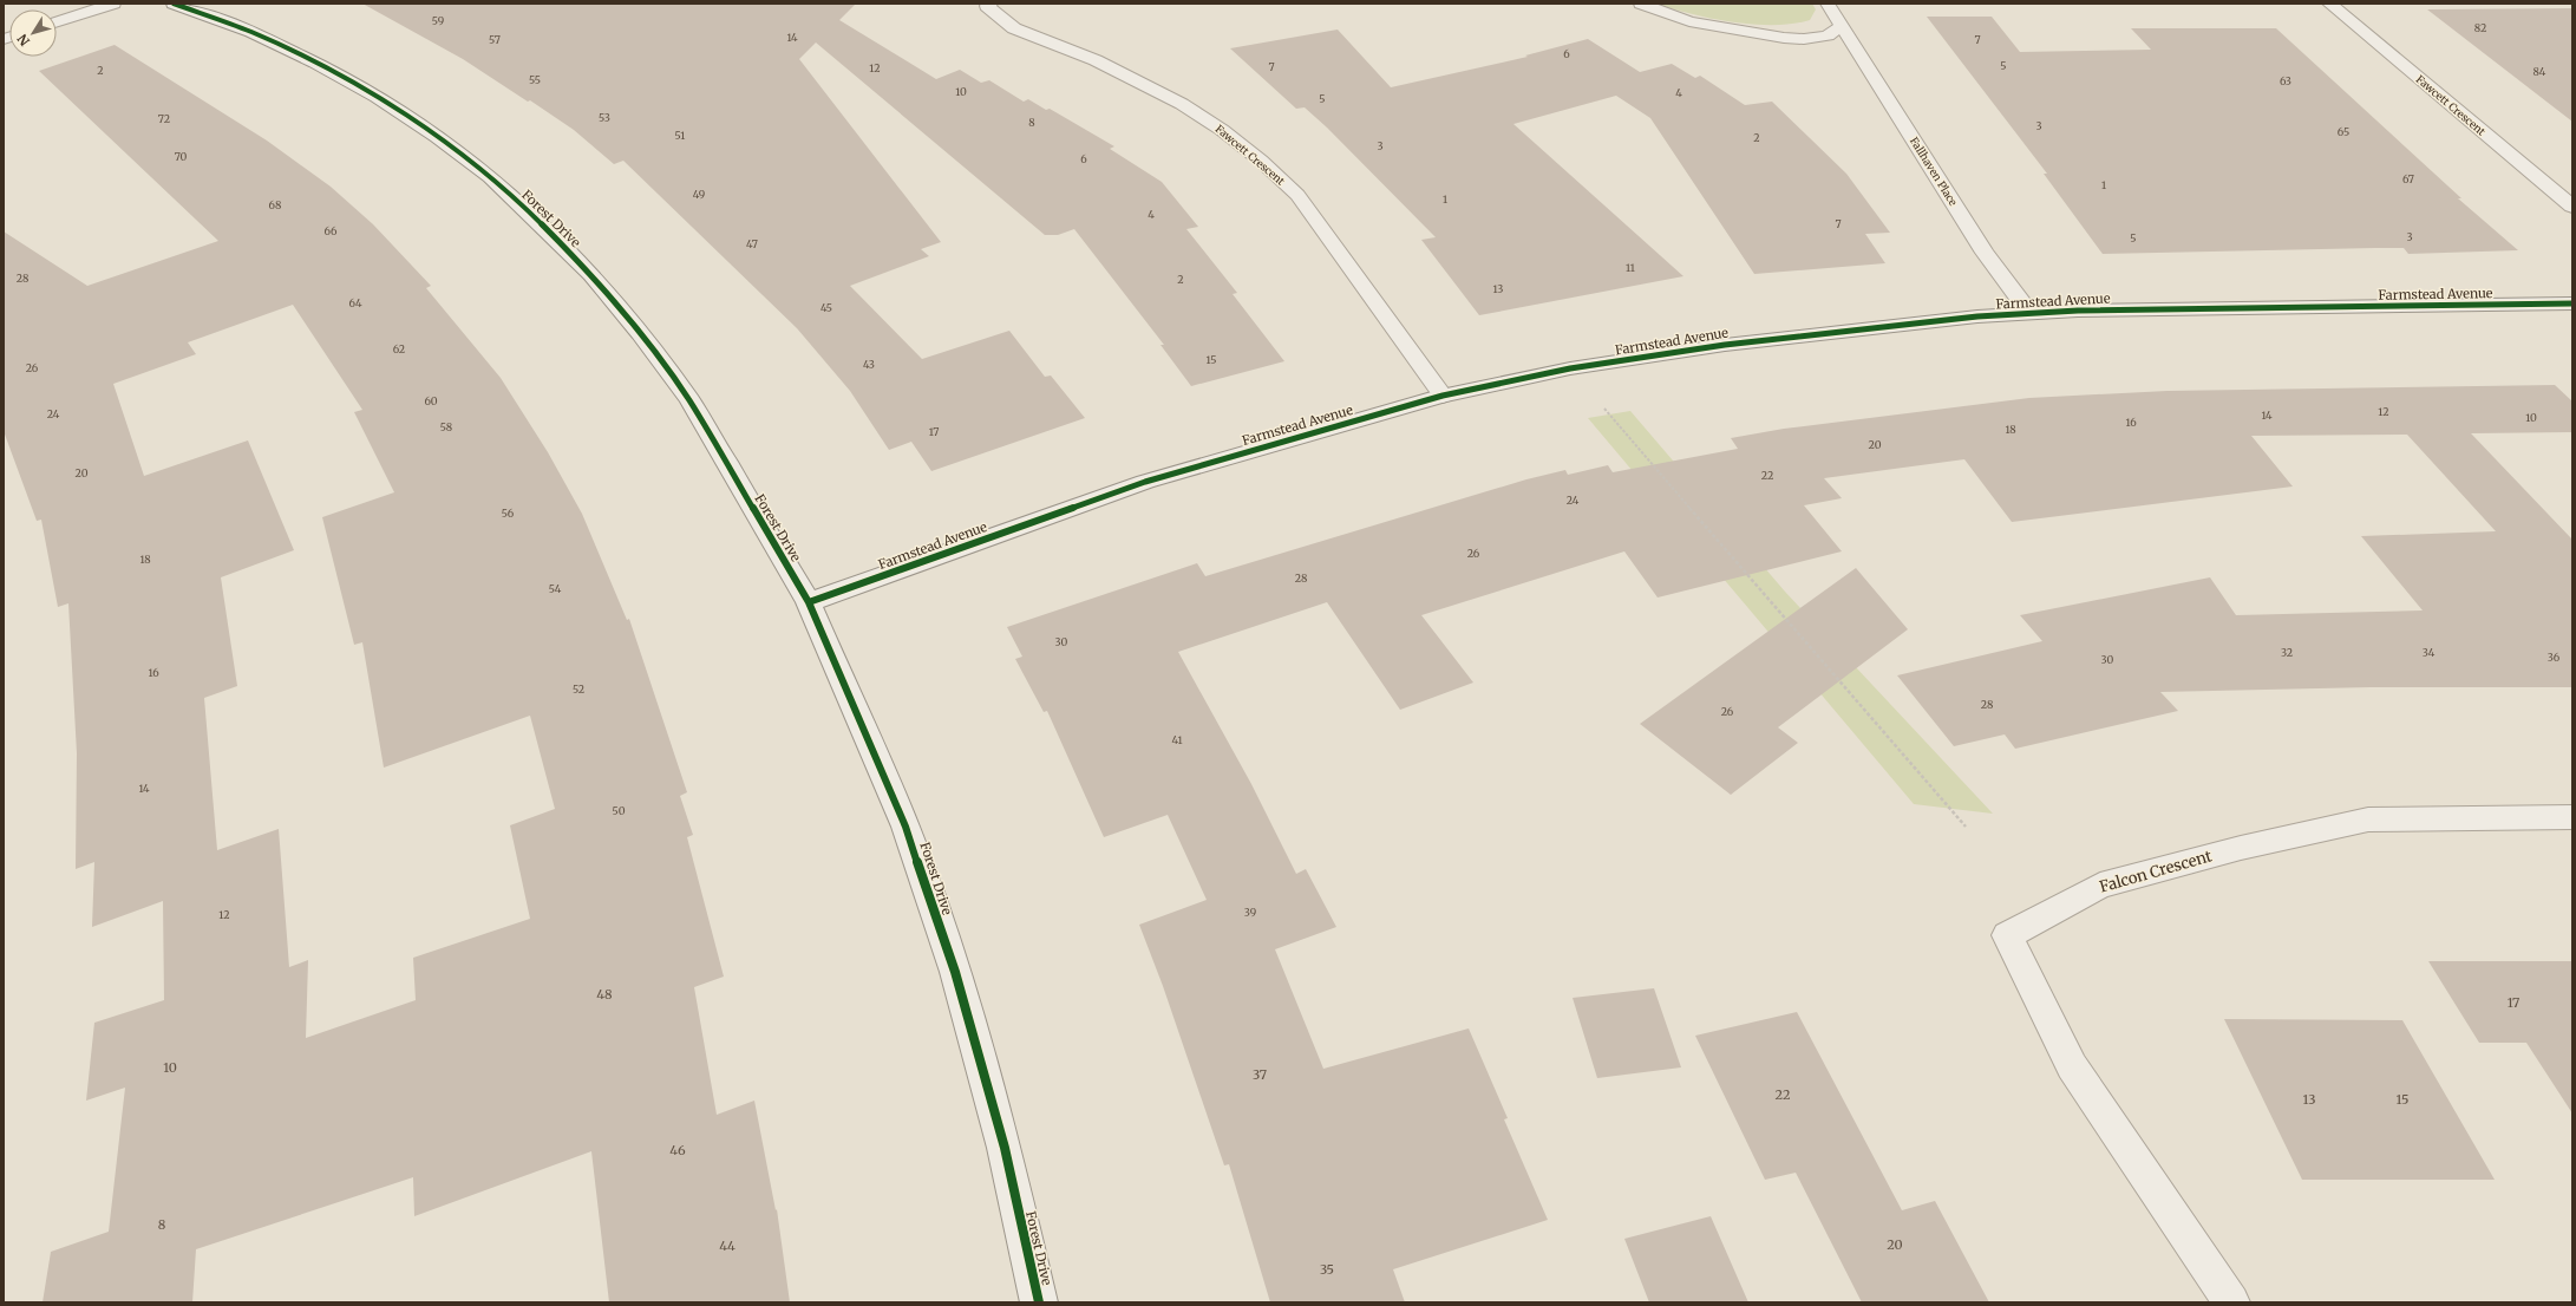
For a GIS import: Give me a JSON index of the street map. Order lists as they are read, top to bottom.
{
  "streets": {
    "street": [
      "Fawcett Crescent",
      "Fallhaven Place",
      "Forest Drive",
      "Farmstead Avenue",
      "Falcon Crescent"
    ]
  },
  "crossings": [
    ["Fawcett Crescent", "Farmstead Avenue"],
    ["Fallhaven Place", "Farmstead Avenue"],
    ["Forest Drive", "Farmstead Avenue"]
  ],
  "house_numbers": [
    "59",
    "82",
    "14",
    "57",
    "7",
    "6",
    "5",
    "7",
    "12",
    "2",
    "84",
    "55",
    "63",
    "10",
    "4",
    "5",
    "53",
    "72",
    "8",
    "3",
    "65",
    "51",
    "2",
    "3",
    "70",
    "6",
    "67",
    "1",
    "49",
    "1",
    "68",
    "4",
    "7",
    "66",
    "3",
    "5",
    "47",
    "11",
    "28",
    "2",
    "13",
    "64",
    "45",
    "62",
    "15",
    "43",
    "26",
    "60",
    "12",
    "24",
    "14",
    "10",
    "16",
    "58",
    "18",
    "17",
    "20",
    "20",
    "22",
    "24",
    "56",
    "26",
    "18",
    "28",
    "54",
    "30",
    "32",
    "34",
    "36",
    "30",
    "16",
    "52",
    "28",
    "26",
    "41",
    "14",
    "50",
    "39",
    "12",
    "48",
    "17",
    "10",
    "37",
    "22",
    "13",
    "15",
    "46",
    "8",
    "20",
    "44",
    "35"
  ],
  "north": "bottom left"
}
